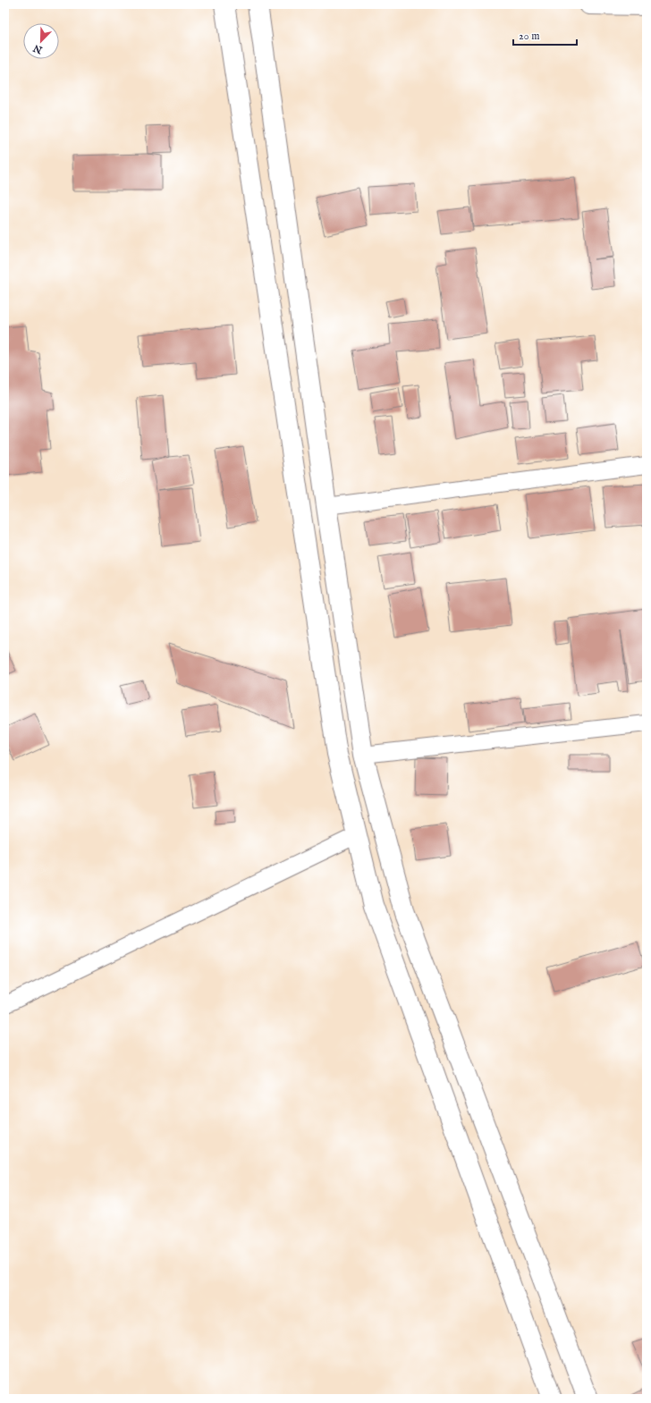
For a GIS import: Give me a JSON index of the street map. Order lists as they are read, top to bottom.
{
  "scale_bar": "20 m",
  "north": "bottom left"
}
